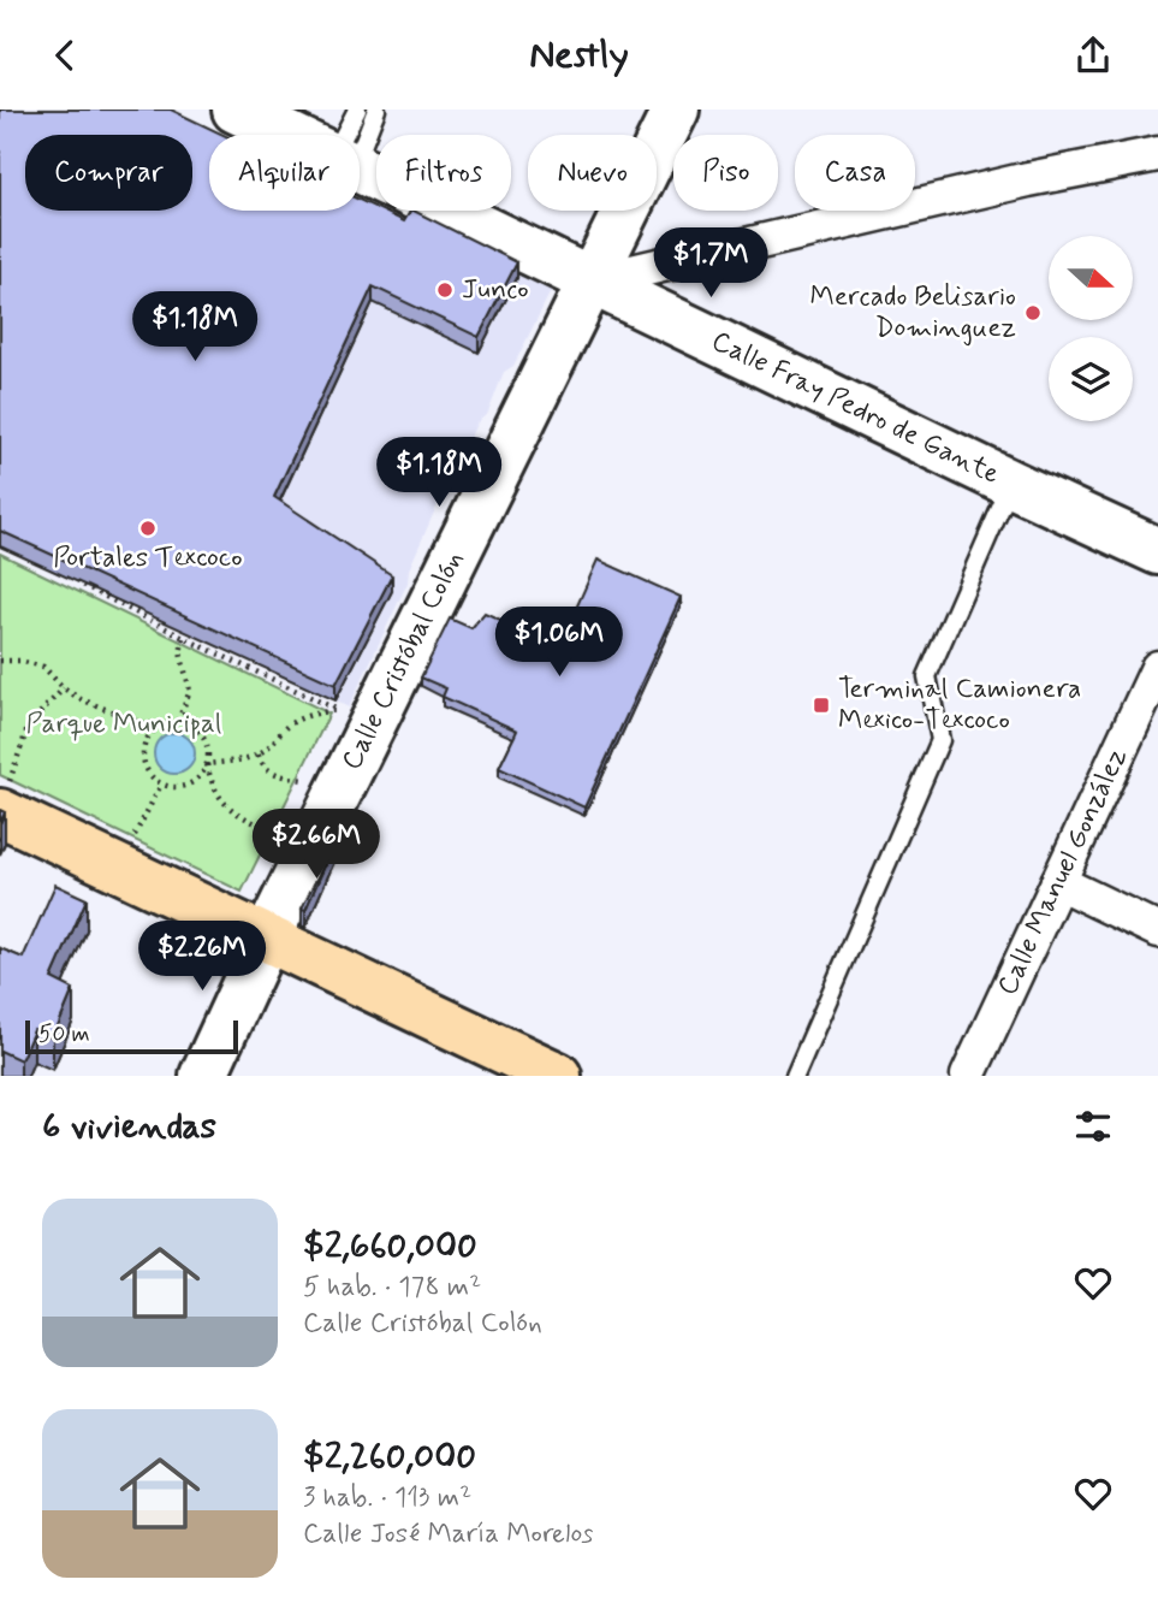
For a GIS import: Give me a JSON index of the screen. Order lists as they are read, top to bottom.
{
  "streets": {
    "street": ["Calle Fray Pedro de Gante", "Calle Cristóbal Colón", "Calle Manuel González"]
  },
  "crossings": [
    ["Calle Fray Pedro de Gante", "Calle Cristóbal Colón"]
  ],
  "parks": ["Parque Municipal"],
  "places": {
    "other": ["Junco", "Mercado Belisario Dominguez", "Portales Texcoco"],
    "transit": ["Terminal Camionera Mexico-Texcoco"]
  },
  "scale_bar": "50 m",
  "north": "right",
  "page": {
    "header": "Nestly",
    "chip": [
      "Comprar",
      "Alquilar",
      "Filtros",
      "Nuevo",
      "Piso",
      "Casa"
    ],
    "price": [
      "$1.7M",
      "$1.18M",
      "$1.18M",
      "$1.06M",
      "$2.66M",
      "$2.26M"
    ],
    "scale": "50 m",
    "heading": "6 viviendas",
    "list": [
      {
        "name": "$2,660,000",
        "note": "5 hab. · 178 m² · Calle Cristóbal Colón"
      },
      {
        "name": "$2,260,000",
        "note": "3 hab. · 113 m² · Calle José María Morelos"
      }
    ]
  }
}
